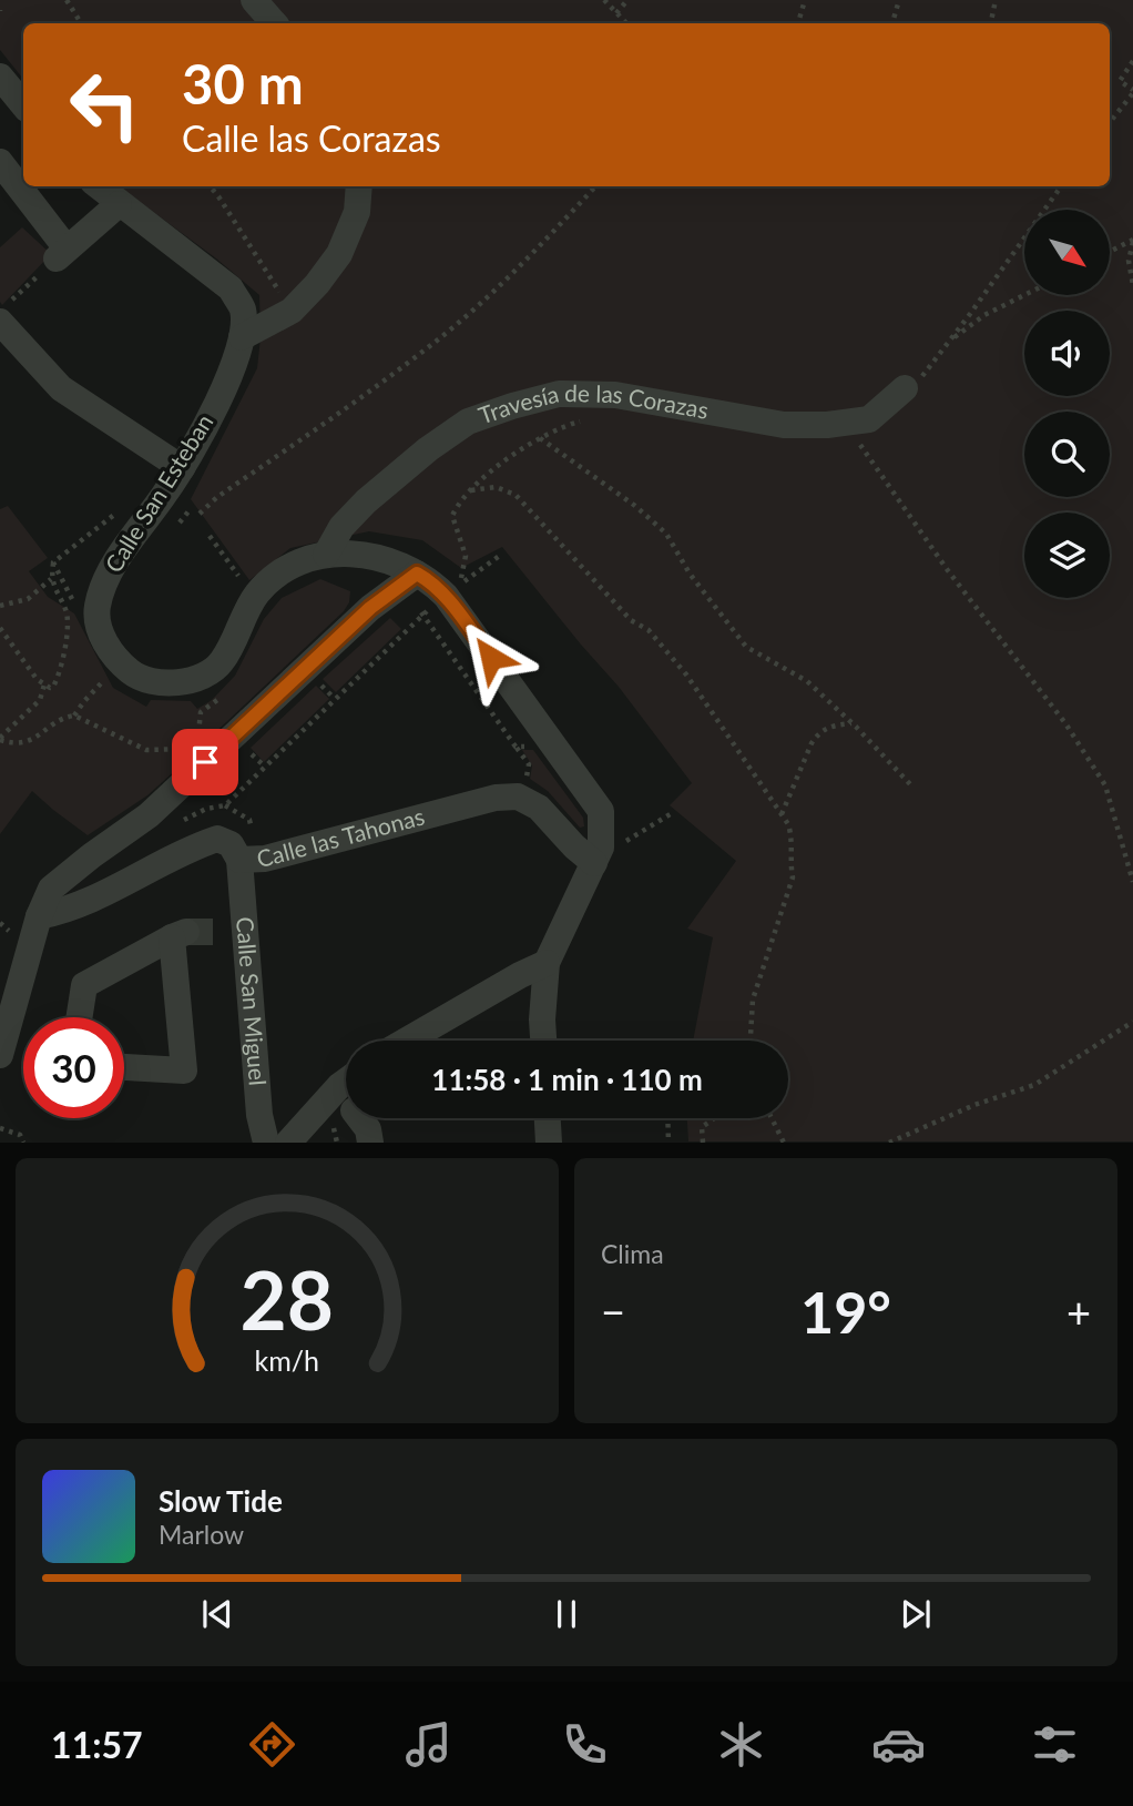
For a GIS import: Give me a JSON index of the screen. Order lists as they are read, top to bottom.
{
  "streets": {
    "street": [
      "Travesía de las Corazas",
      "Calle San Esteban",
      "Calle las Tahonas",
      "Calle San Miguel"
    ]
  },
  "crossings": [
    ["Travesía de las Corazas", "Calle San Esteban"],
    ["Calle San Esteban", "Calle las Tahonas"],
    ["Calle las Tahonas", "Calle San Miguel"]
  ],
  "north": "bottom right",
  "page": {
    "turn": ["30 m", "Calle las Corazas"],
    "limit": "30",
    "trip": "11:58 · 1 min · 110 m",
    "tile": "Clima",
    "heat": ["−", "19°", "+"],
    "song": ["Slow Tide", "Marlow"],
    "tabs": "11:57",
    "gauge": ["28", "km/h"]
  }
}
